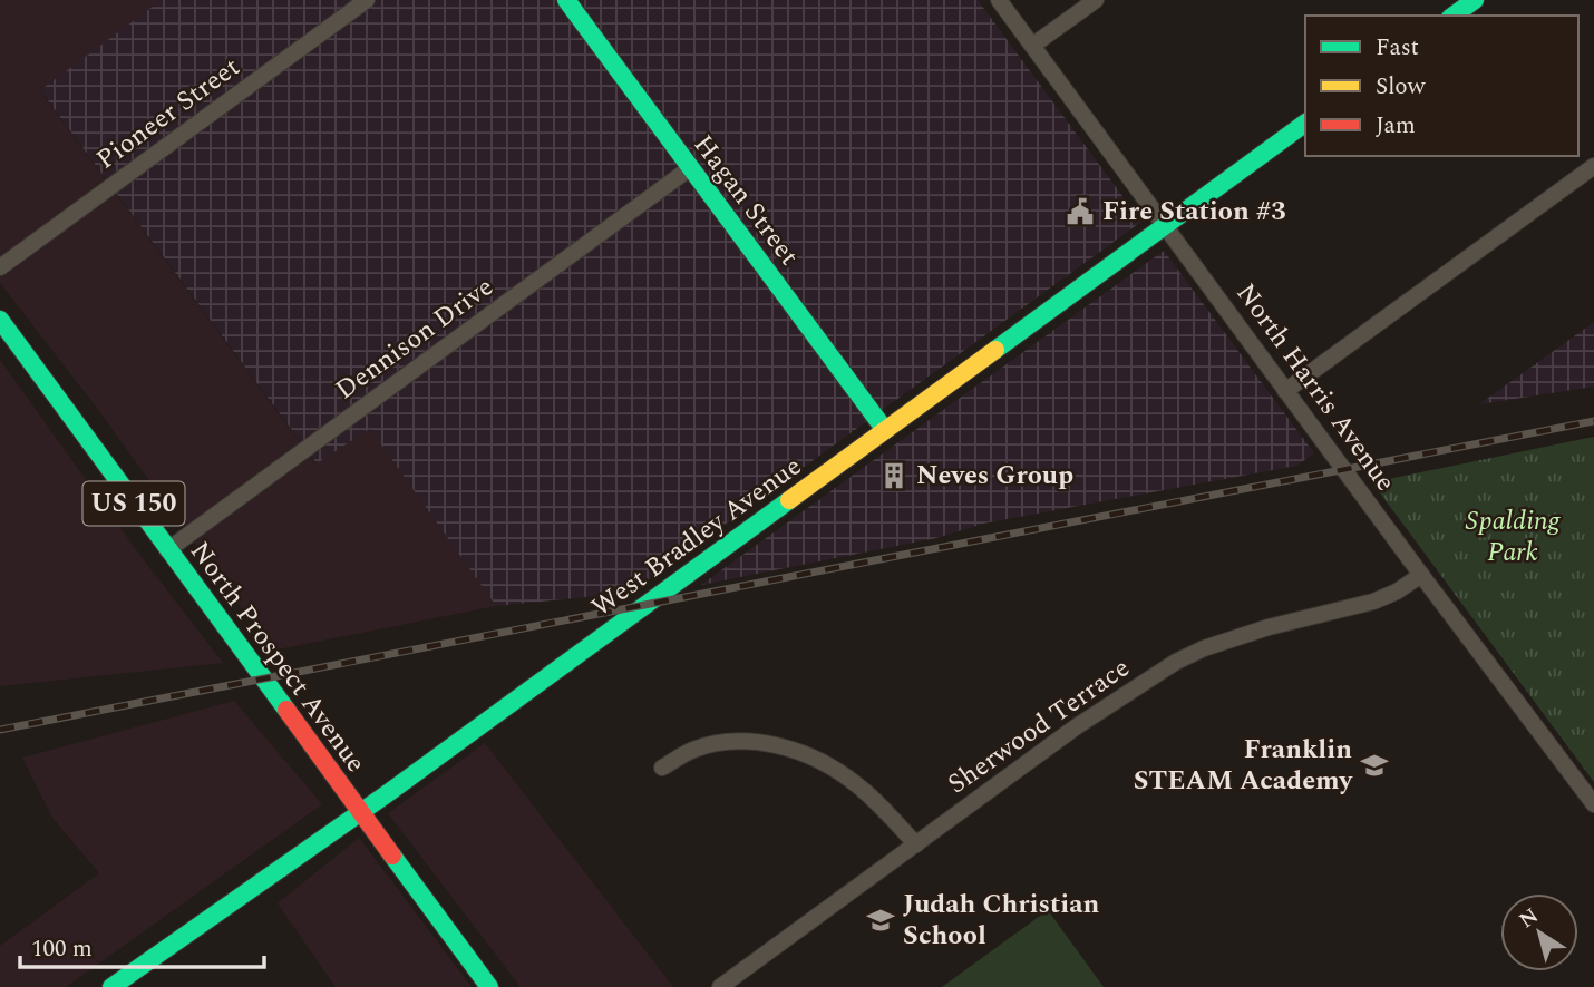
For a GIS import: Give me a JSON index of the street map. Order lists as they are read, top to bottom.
{
  "streets": {
    "main road": [
      "Hagan Street",
      "US 150",
      "West Bradley Avenue",
      "North Prospect Avenue"
    ],
    "street": [
      "Pioneer Street",
      "Dennison Drive",
      "North Harris Avenue",
      "Sherwood Terrace"
    ]
  },
  "crossings": [
    ["Hagan Street", "Dennison Drive"],
    ["Hagan Street", "West Bradley Avenue"],
    ["Dennison Drive", "North Prospect Avenue"],
    ["North Harris Avenue", "West Bradley Avenue"],
    ["North Harris Avenue", "Sherwood Terrace"],
    ["West Bradley Avenue", "North Prospect Avenue"]
  ],
  "parks": ["Spalding Park"],
  "places": {
    "public building": ["Fire Station #3"],
    "building": ["Neves Group"],
    "school or university": ["Franklin STEAM Academy", "Judah Christian School"]
  },
  "legend": ["Fast", "Slow", "Jam"],
  "scale_bar": "100 m",
  "north": "top left"
}
